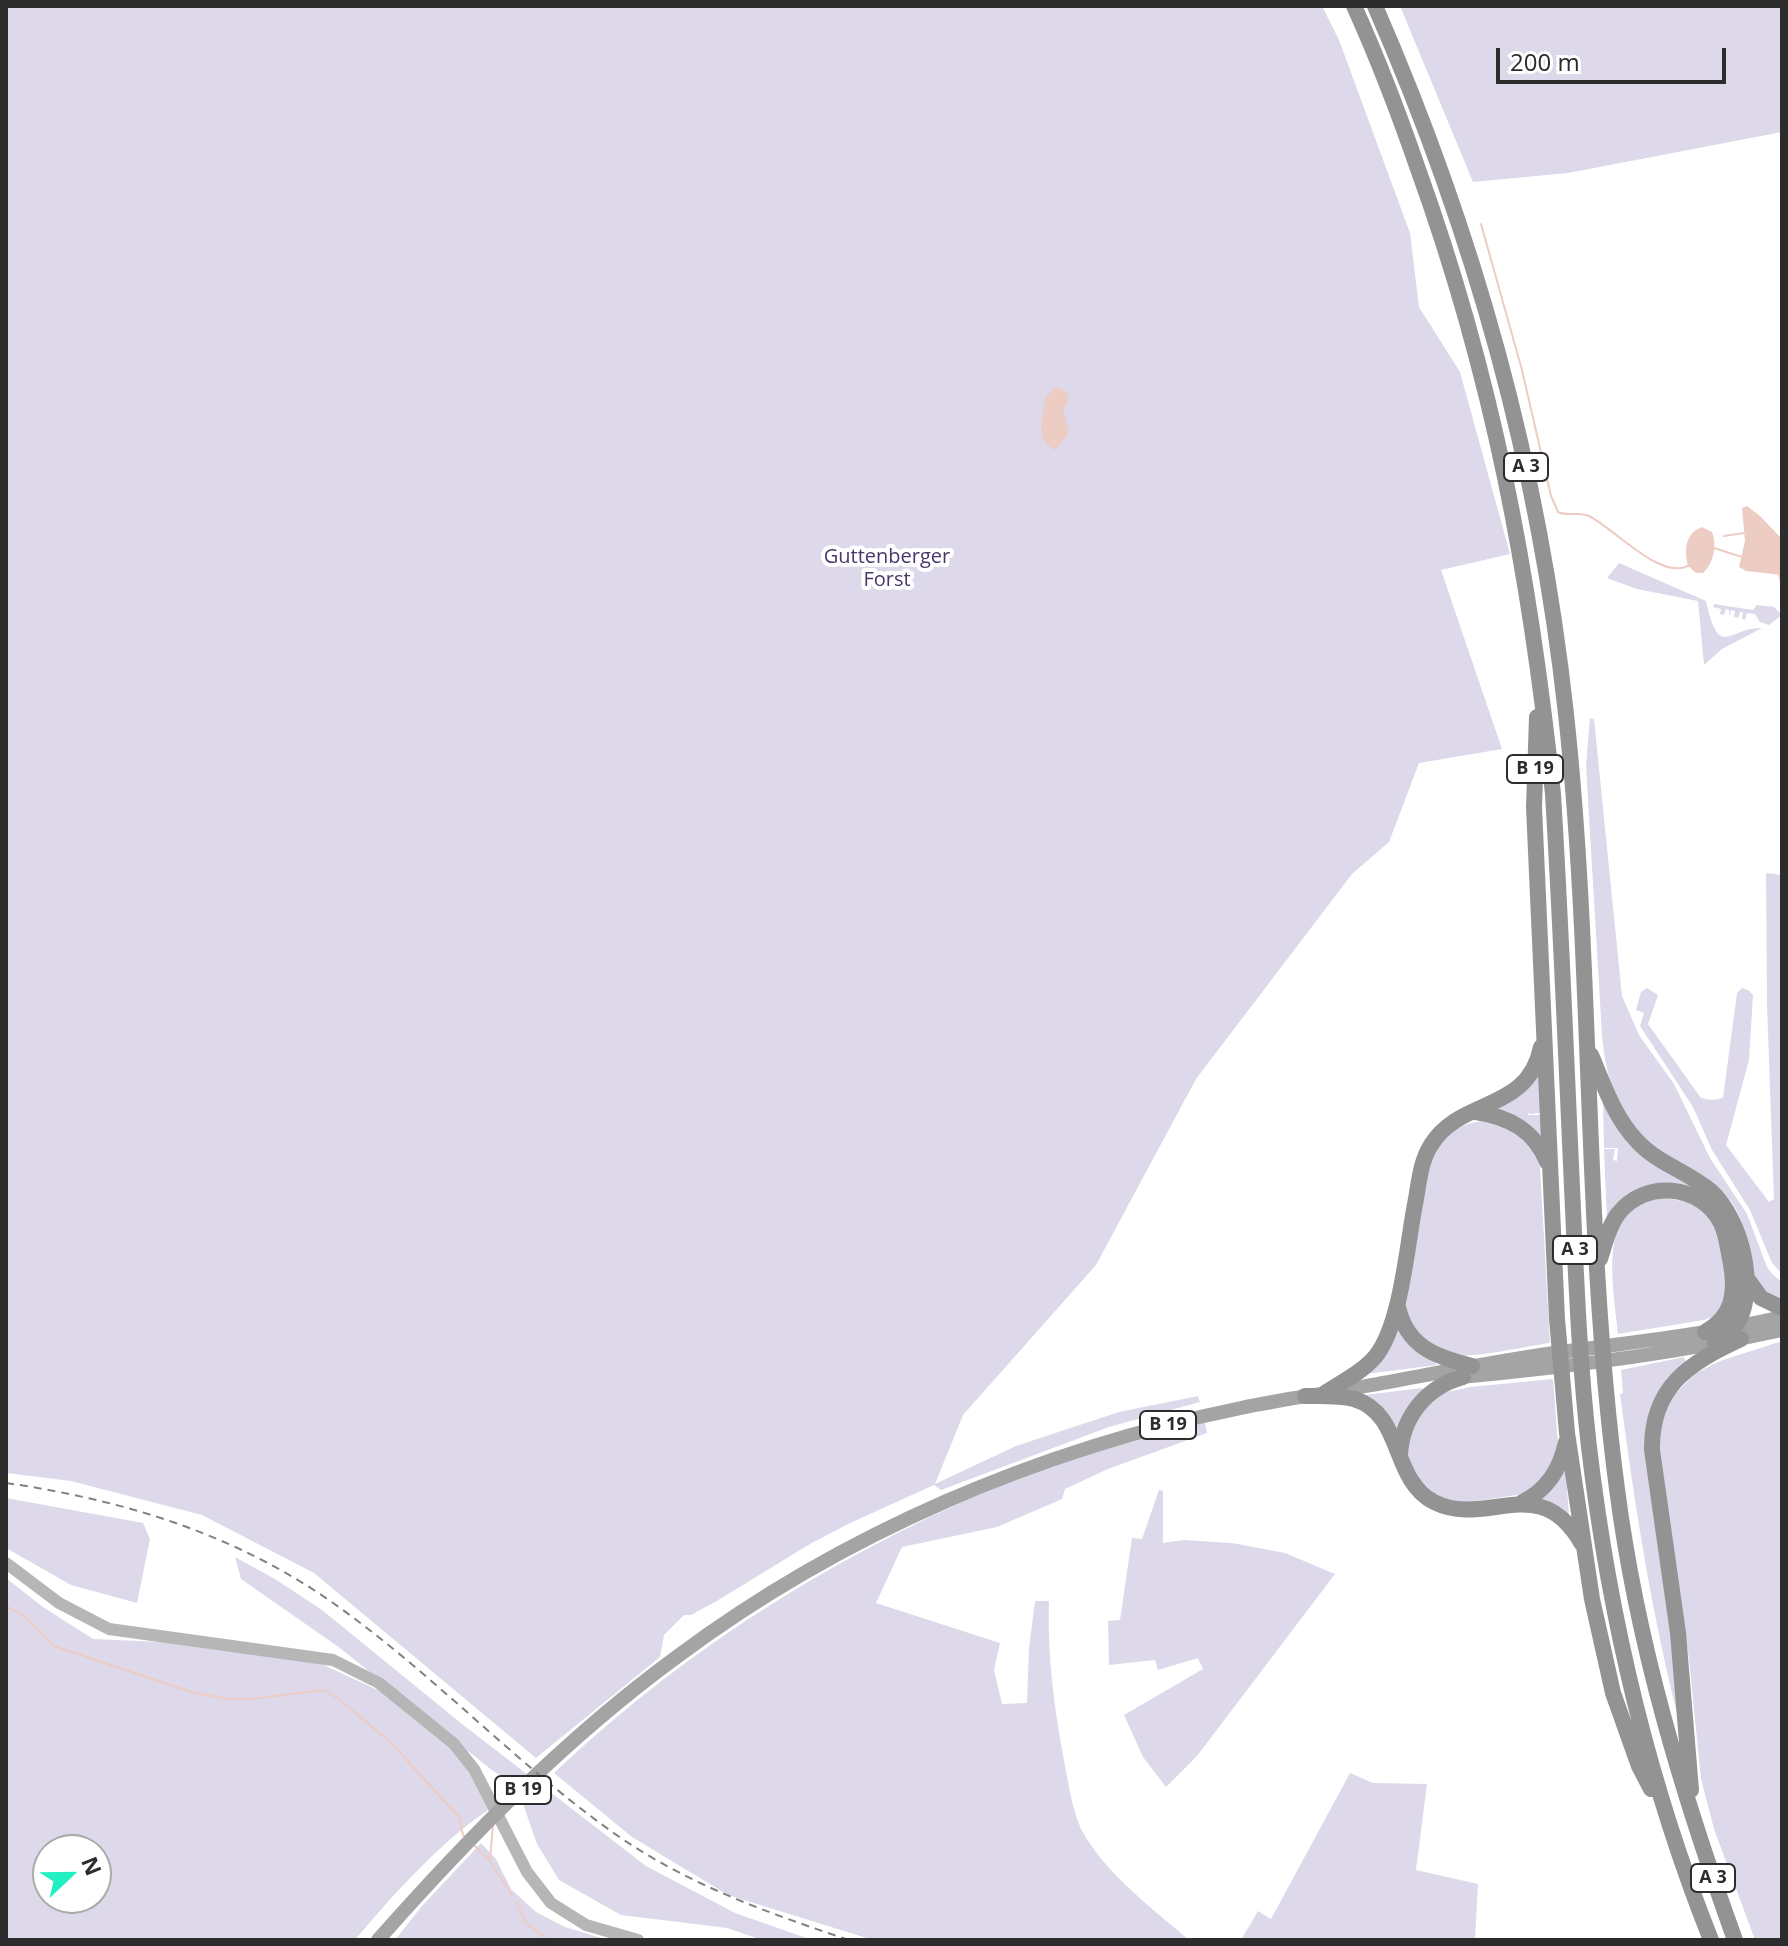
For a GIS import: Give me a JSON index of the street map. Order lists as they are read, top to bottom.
{
  "streets": {
    "highway": ["A 3", "B 19"]
  },
  "crossings": [
    ["A 3", "B 19"]
  ],
  "parks": ["Guttenberger Forst"],
  "scale_bar": "200 m",
  "north": "right"
}
